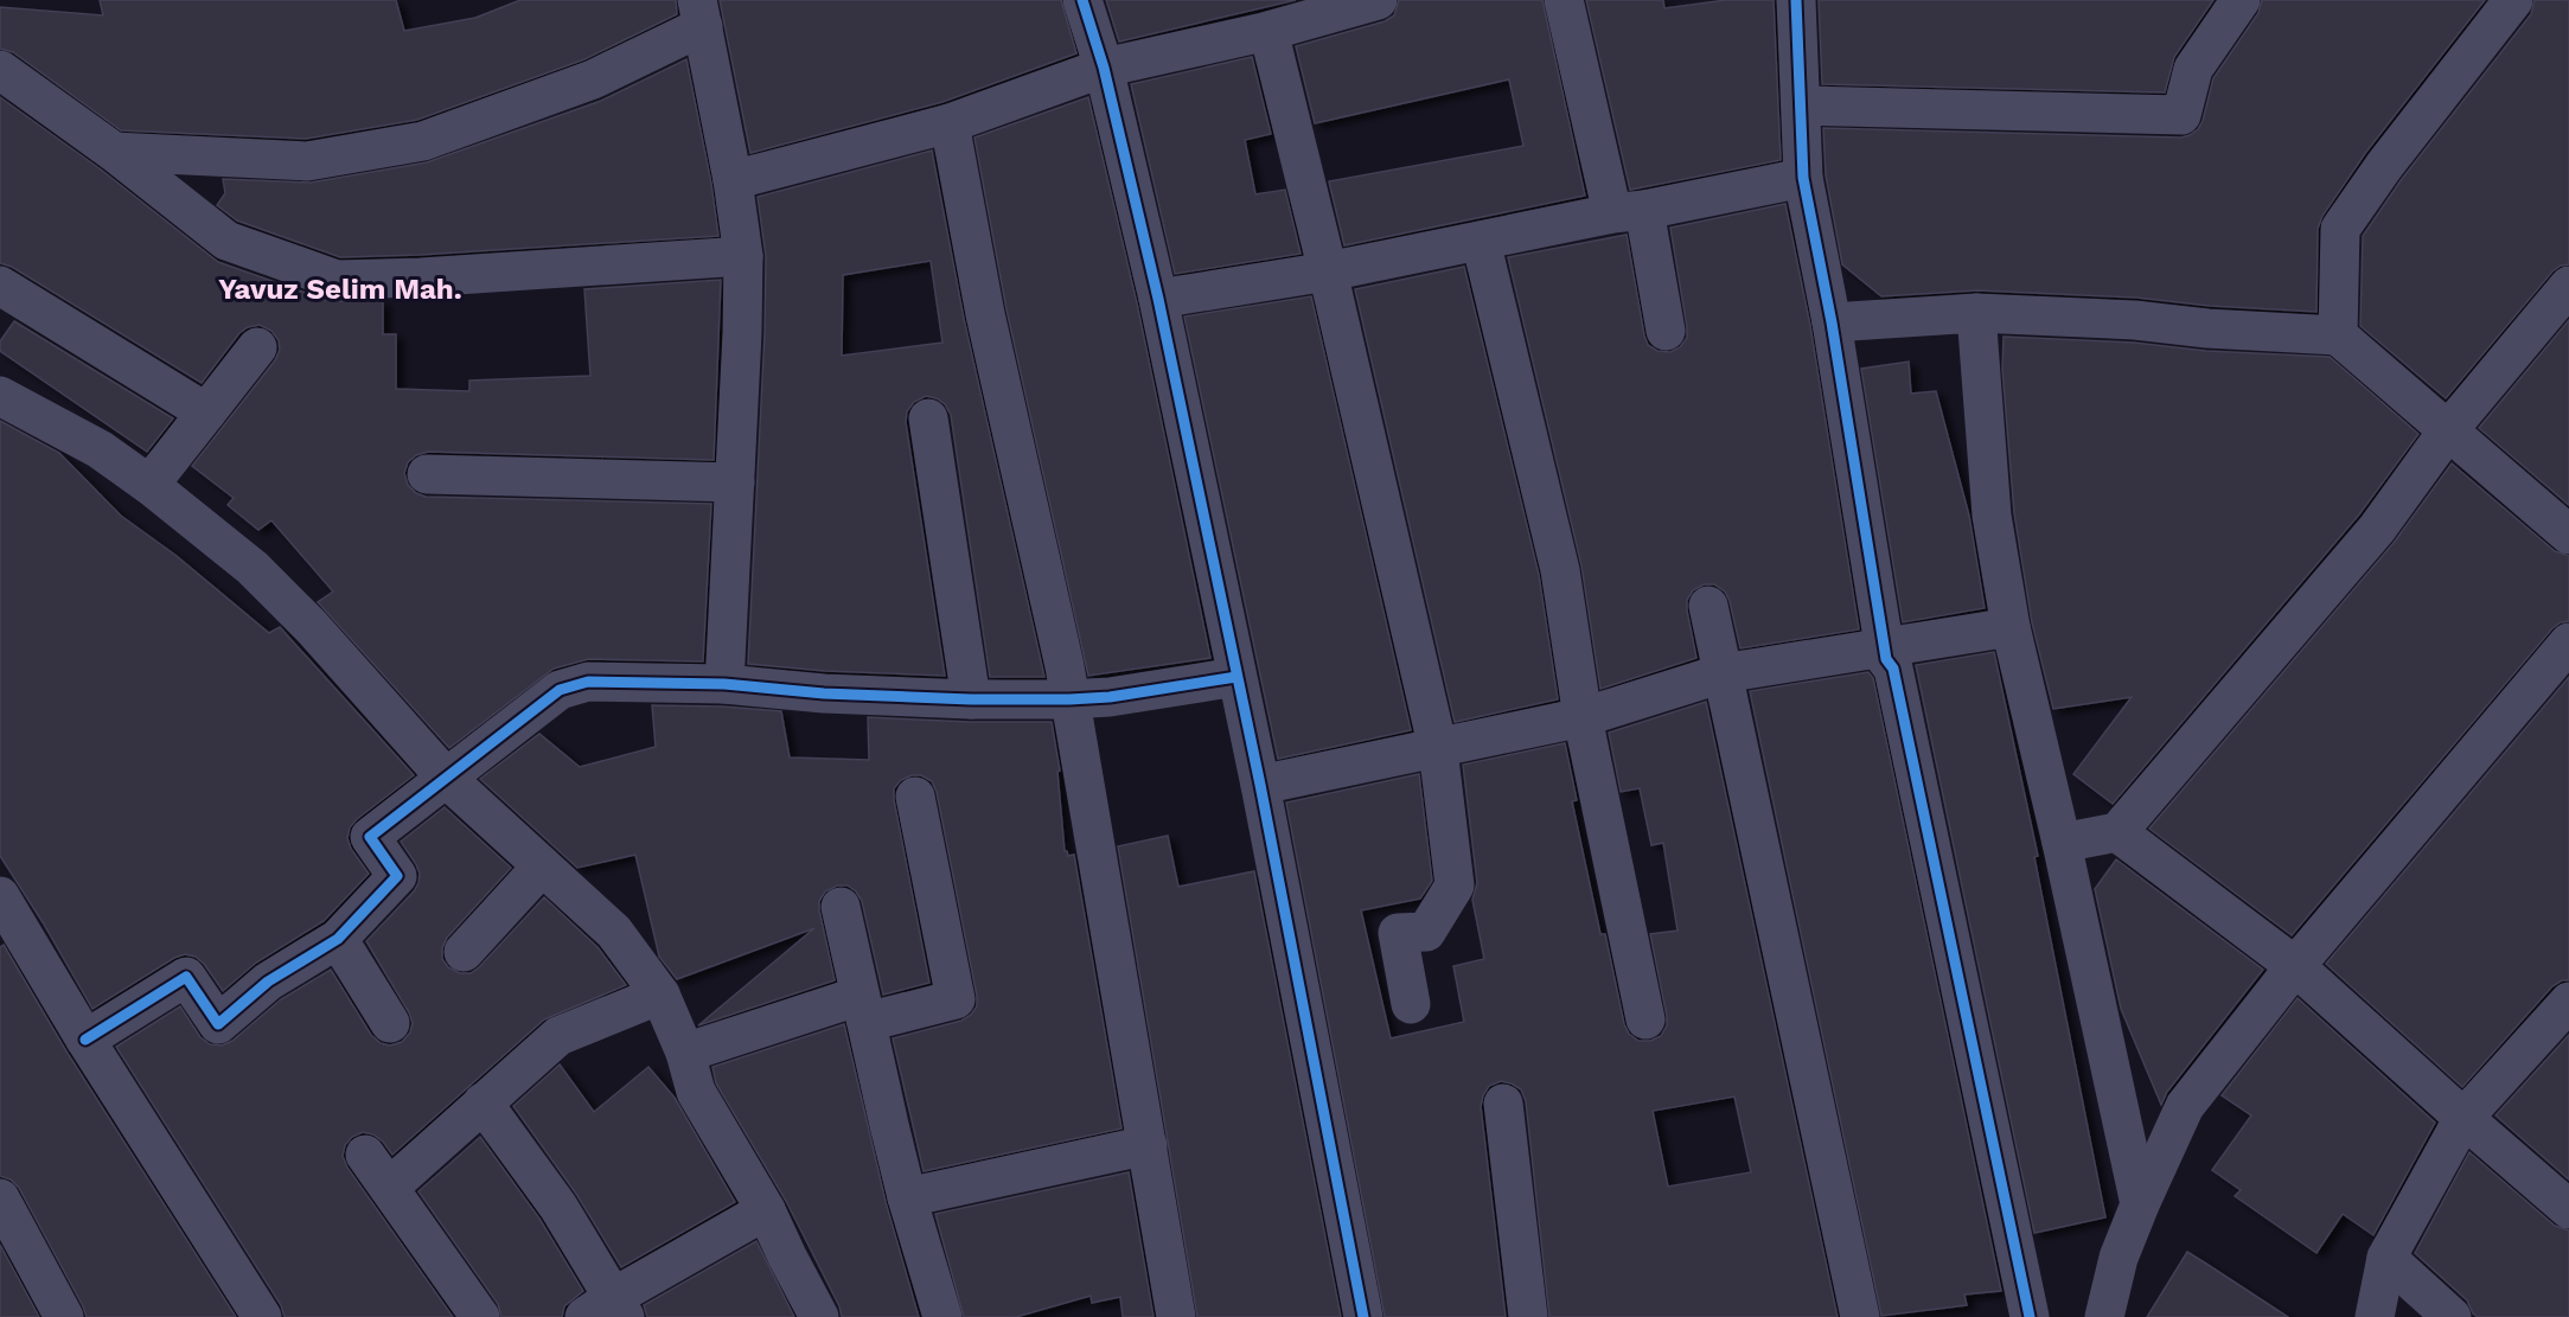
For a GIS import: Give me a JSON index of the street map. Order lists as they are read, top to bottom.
{
  "districts": ["Yavuz Selim Mah."]
}
